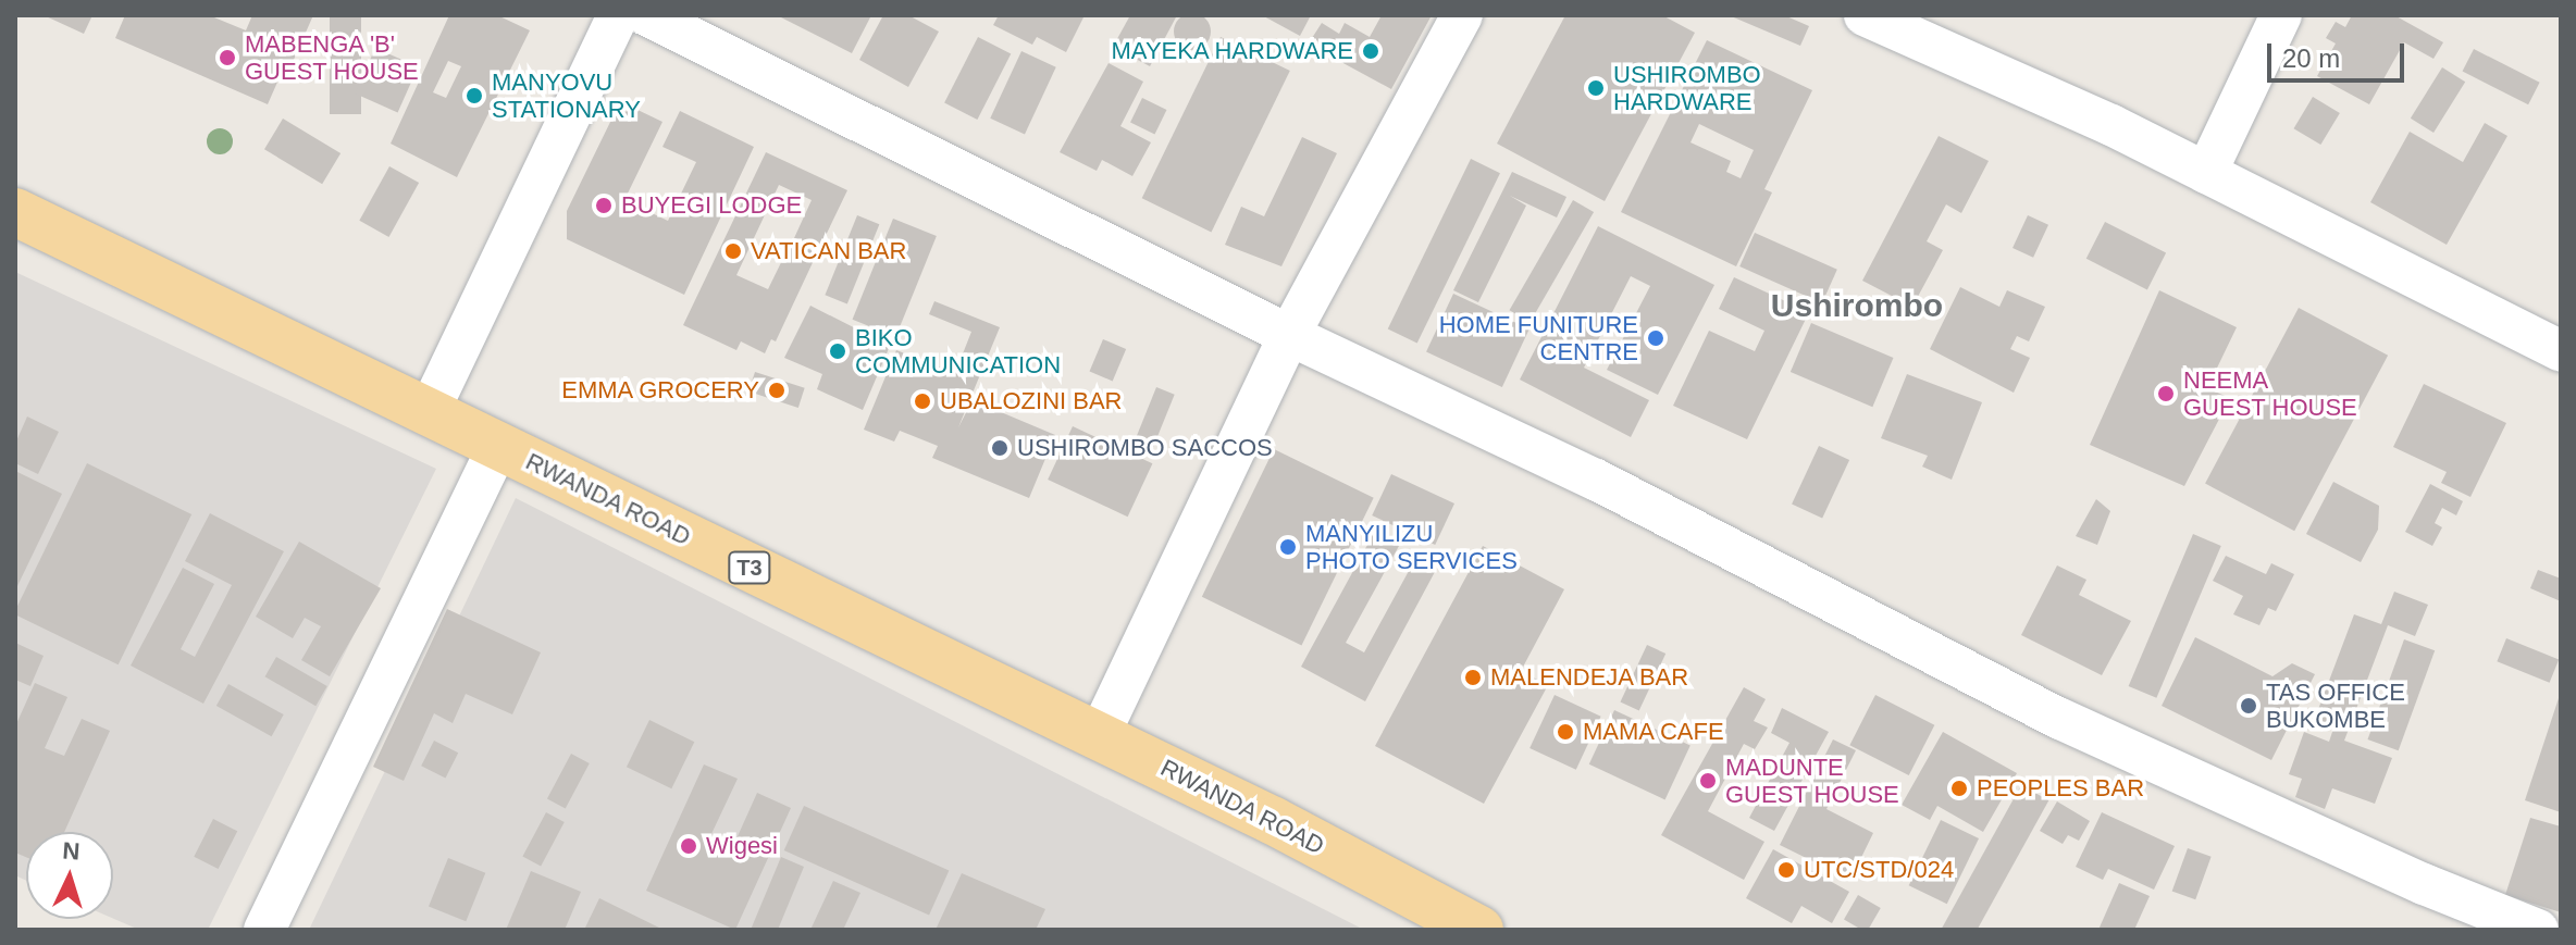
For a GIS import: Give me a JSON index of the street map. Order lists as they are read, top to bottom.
{
  "streets": {
    "highway": ["RWANDA ROAD", "T3"]
  },
  "districts": ["Ushirombo"],
  "places": [
    "MAYEKA HARDWARE",
    "MABENGA 'B' GUEST HOUSE",
    "USHIROMBO HARDWARE",
    "MANYOVU STATIONARY",
    "BUYEGI LODGE",
    "VATICAN BAR",
    "HOME FUNITURE CENTRE",
    "BIKO COMMUNICATION",
    "EMMA GROCERY",
    "NEEMA GUEST HOUSE",
    "UBALOZINI BAR",
    "USHIROMBO SACCOS",
    "MANYILIZU PHOTO SERVICES",
    "MALENDEJA BAR",
    "TAS OFFICE BUKOMBE",
    "MAMA CAFE",
    "MADUNTE GUEST HOUSE",
    "PEOPLES BAR",
    "Wigesi",
    "UTC/STD/024"
  ],
  "scale_bar": "20 m",
  "north": "top"
}
